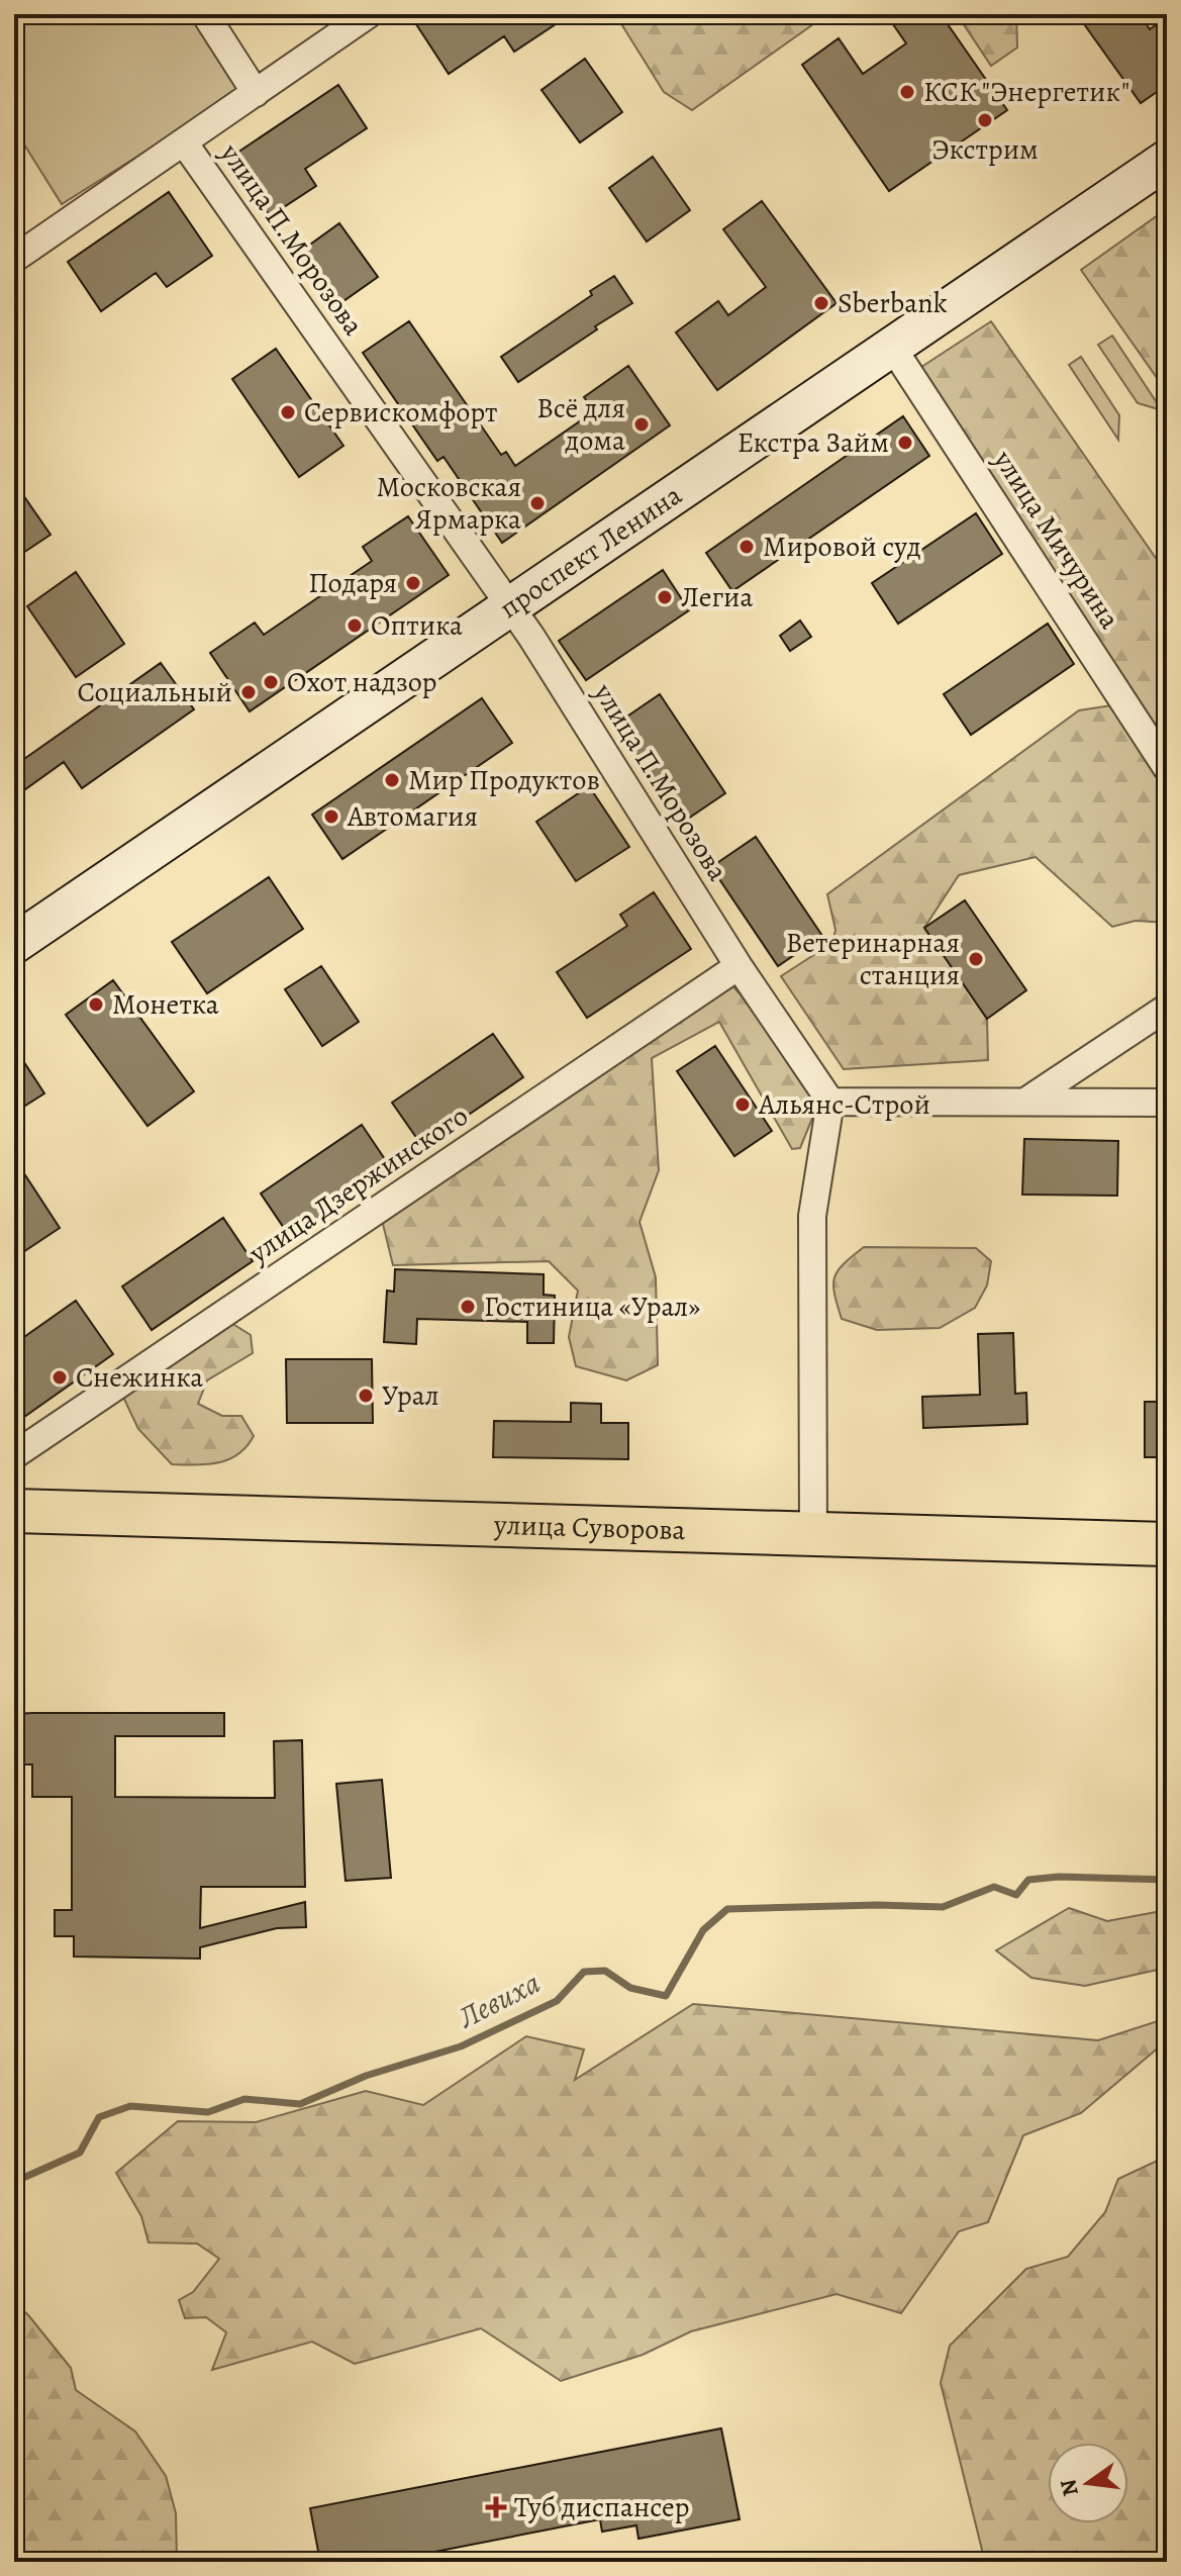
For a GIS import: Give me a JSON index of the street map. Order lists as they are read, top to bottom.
{
  "streets": {
    "main road": ["проспект Ленина", "улица Суворова"],
    "street": ["улица П.Морозова", "улица Мичурина", "улица Дзержинского"]
  },
  "crossings": [
    ["улица П.Морозова", "проспект Ленина"],
    ["улица П.Морозова", "улица Дзержинского"],
    ["улица Мичурина", "проспект Ленина"]
  ],
  "water": ["Левиха"],
  "places": {
    "other": [
      "КСК \"Энергетик\"",
      "Экстрим",
      "Sberbank",
      "Сервискомфорт",
      "Всё для дома",
      "Екстра Займ",
      "Московская Ярмарка",
      "Мировой суд",
      "Подаря",
      "Легиа",
      "Оптика",
      "Охот надзор",
      "Социальный",
      "Мир Продуктов",
      "Автомагия",
      "Ветеринарная станция",
      "Монетка",
      "Альянс-Строй",
      "Гостиница «Урал»",
      "Снежинка",
      "Урал"
    ],
    "health": ["Туб диспансер"]
  },
  "north": "left"
}
